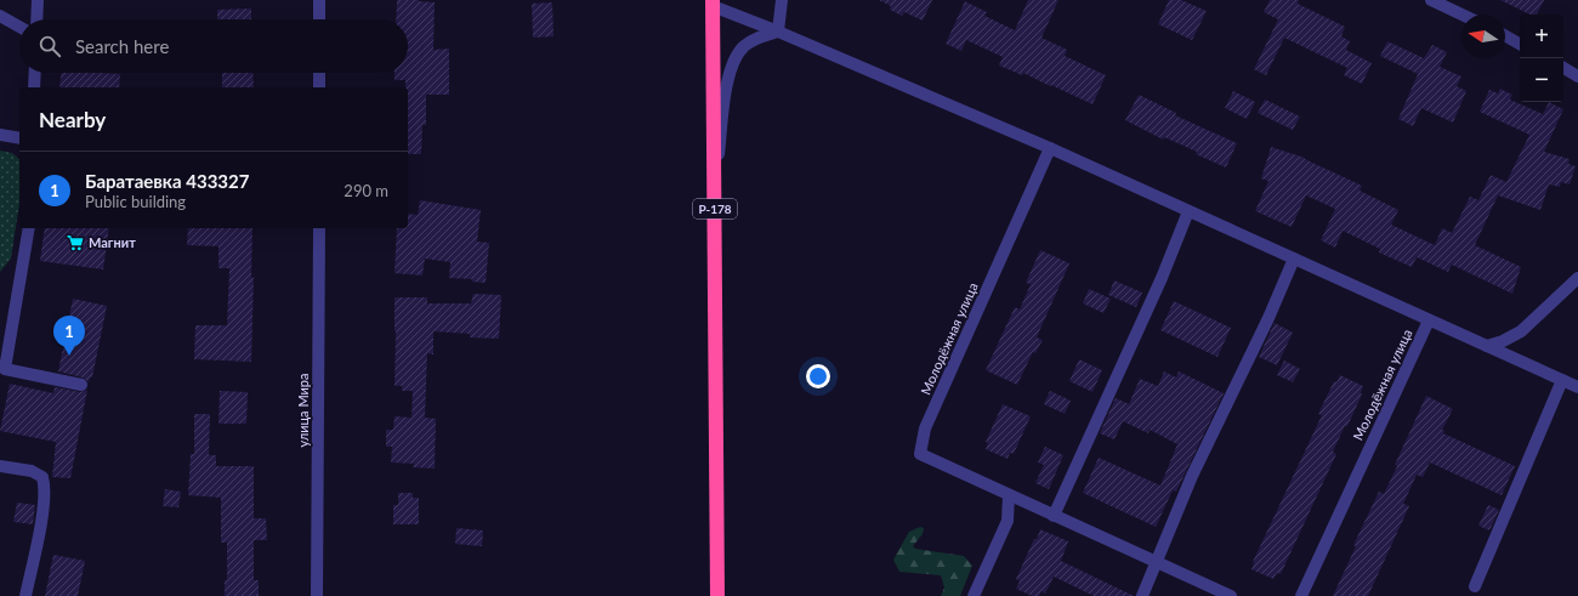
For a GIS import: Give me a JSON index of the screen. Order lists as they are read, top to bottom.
{
  "streets": {
    "highway": ["Р-178"],
    "street": ["Молодёжная улица", "улица Мира"]
  },
  "crossings": [
    ["Р-178", "Молодёжная улица"]
  ],
  "places": {
    "supermarket": ["Магнит"]
  },
  "north": "left",
  "page": {
    "map_buttons": ["+", "−"],
    "search": "Search here",
    "heading": "Nearby",
    "list": [
      {
        "mark": "1",
        "name": "Баратаевка 433327",
        "note": "Public building",
        "value": "290 m"
      }
    ],
    "pins": "1"
  }
}
